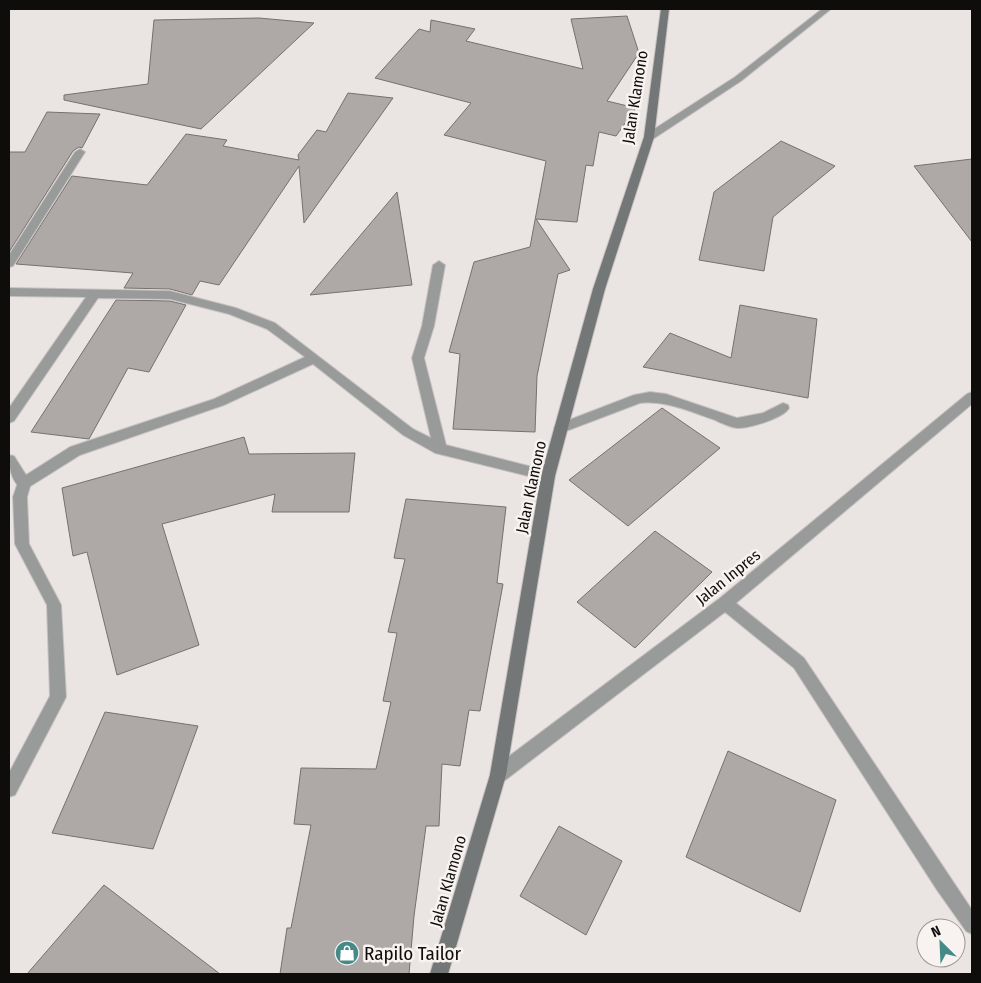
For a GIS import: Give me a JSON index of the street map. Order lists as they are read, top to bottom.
{
  "streets": {
    "main road": ["Jalan Klamono"],
    "street": ["Jalan Inpres"]
  },
  "crossings": [
    ["Jalan Klamono", "Jalan Inpres"]
  ],
  "places": {
    "shop": ["Rapilo Tailor"]
  },
  "north": "top left"
}
